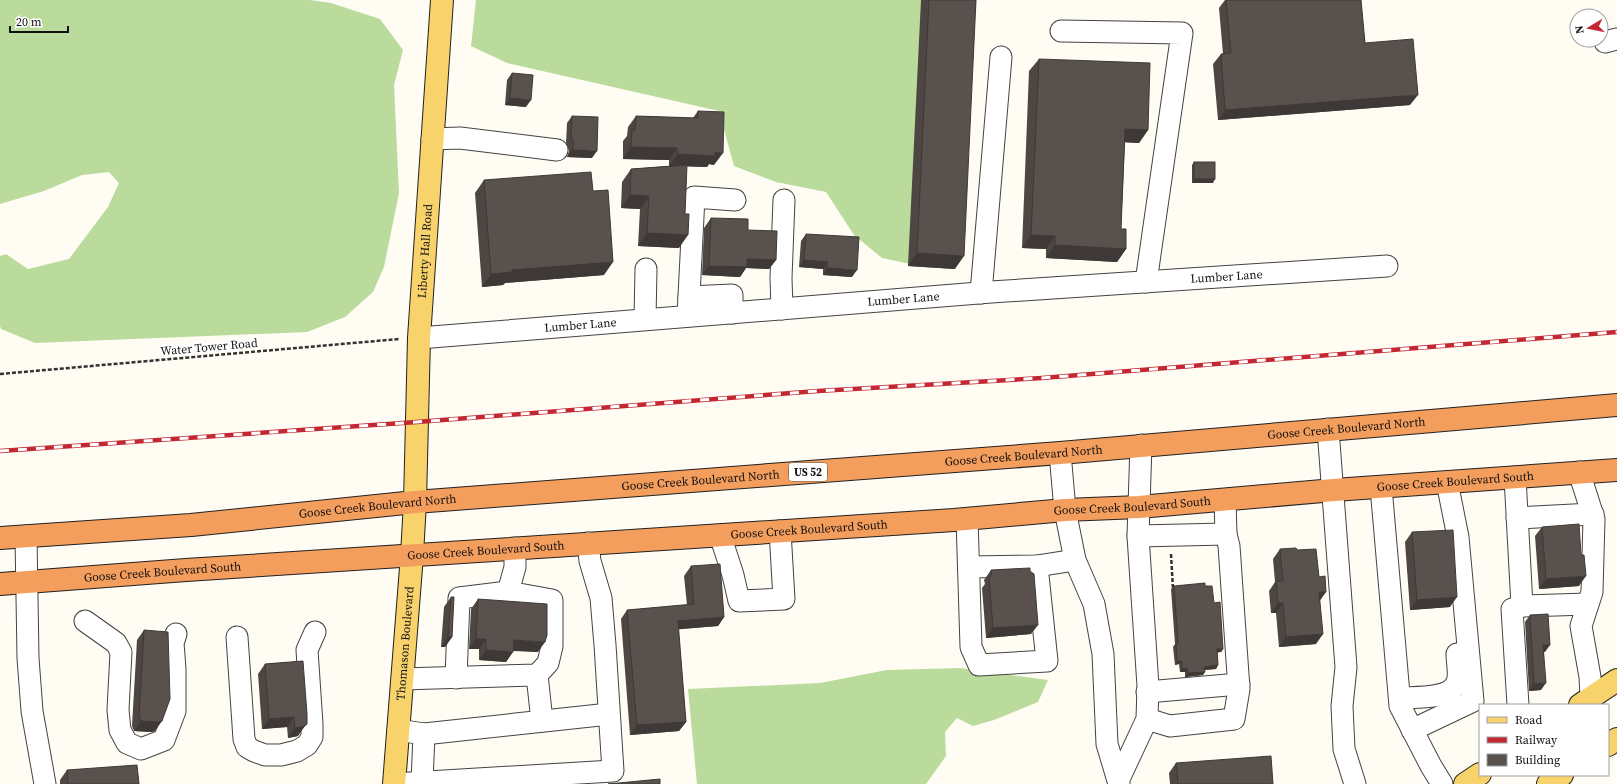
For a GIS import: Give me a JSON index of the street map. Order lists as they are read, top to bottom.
{
  "streets": {
    "highway": ["Goose Creek Boulevard North", "US 52", "Goose Creek Boulevard South"],
    "main road": ["Liberty Hall Road", "Thomason Boulevard"],
    "street": ["Lumber Lane"],
    "path": ["Water Tower Road"]
  },
  "crossings": [
    ["Liberty Hall Road", "Lumber Lane"],
    ["Liberty Hall Road", "Water Tower Road"],
    ["Liberty Hall Road", "Goose Creek Boulevard North"],
    ["Liberty Hall Road", "Thomason Boulevard"],
    ["Lumber Lane", "Water Tower Road"],
    ["Goose Creek Boulevard North", "Thomason Boulevard"],
    ["Goose Creek Boulevard South", "Thomason Boulevard"]
  ],
  "legend": ["Road", "Railway", "Building"],
  "scale_bar": "20 m",
  "north": "left"
}
